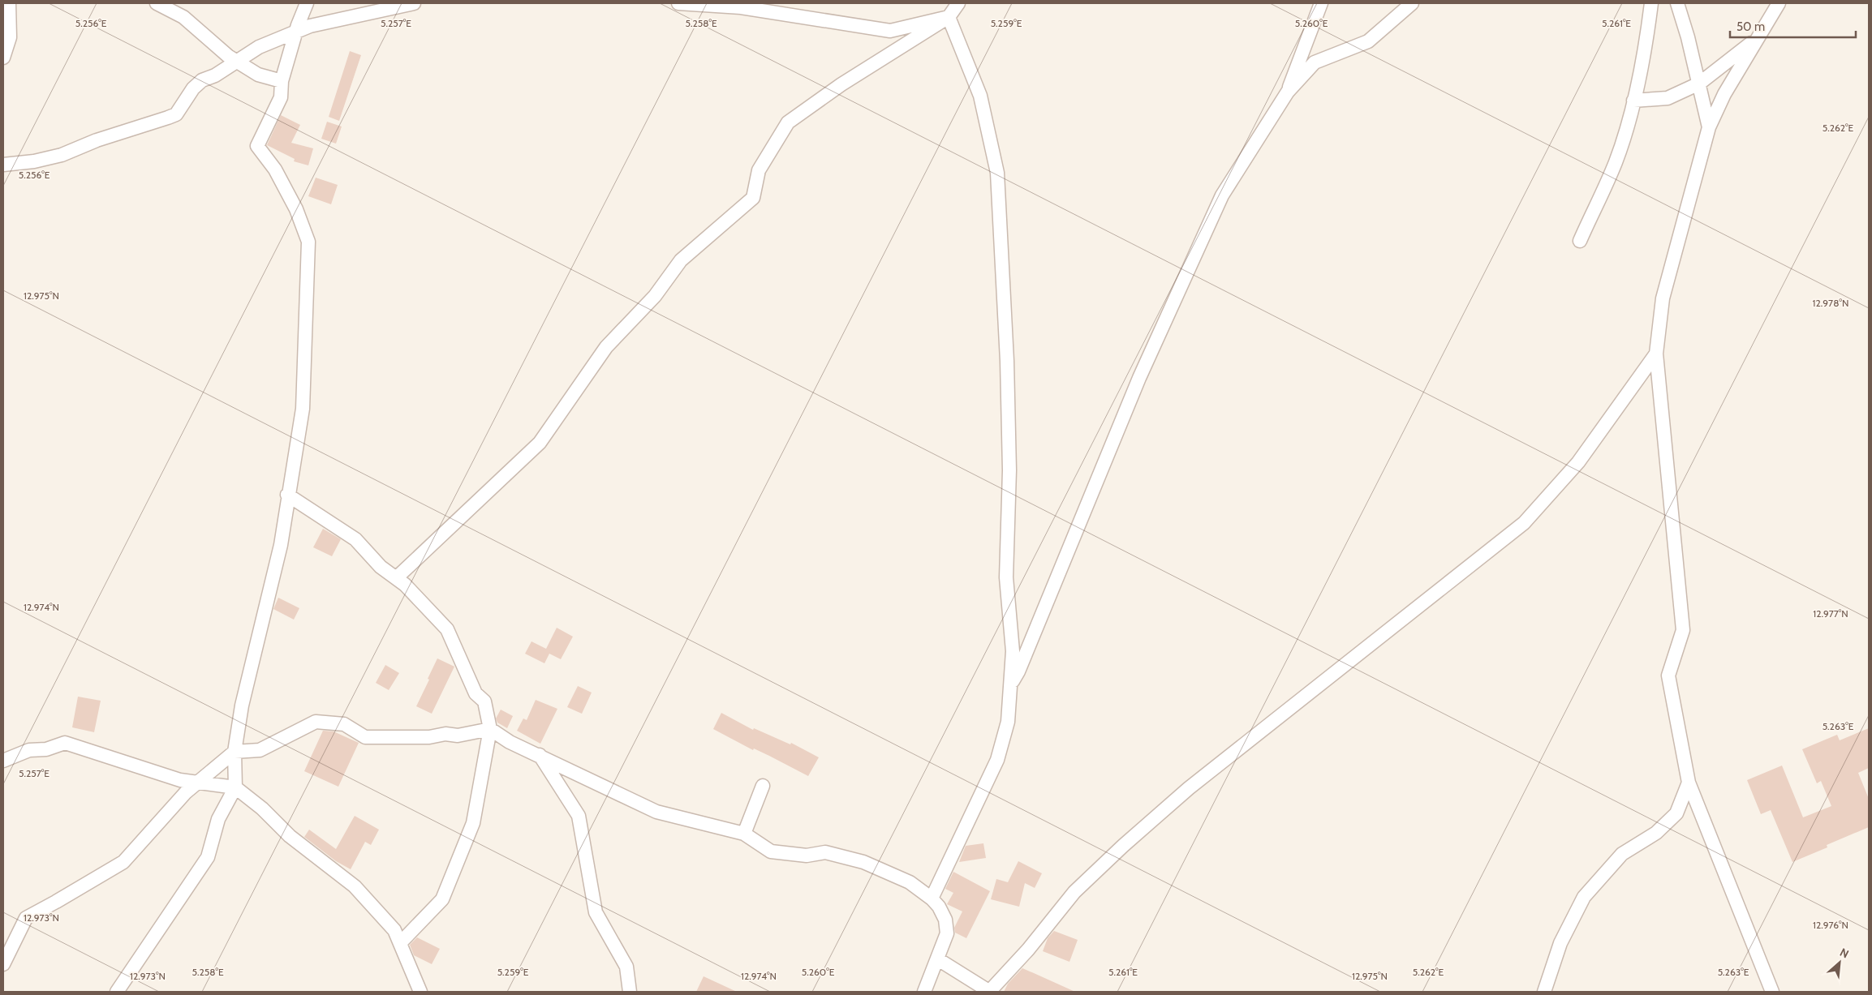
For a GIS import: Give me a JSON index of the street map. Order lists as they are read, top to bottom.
{
  "scale_bar": "50 m",
  "north": "top right",
  "coordinates": [
    "5.256°E",
    "5.257°E",
    "5.258°E",
    "5.259°E",
    "5.260°E",
    "5.261°E",
    "5.262°E",
    "12.975°N",
    "12.978°N",
    "12.974°N",
    "12.977°N",
    "5.263°E",
    "12.973°N",
    "12.976°N"
  ]
}
